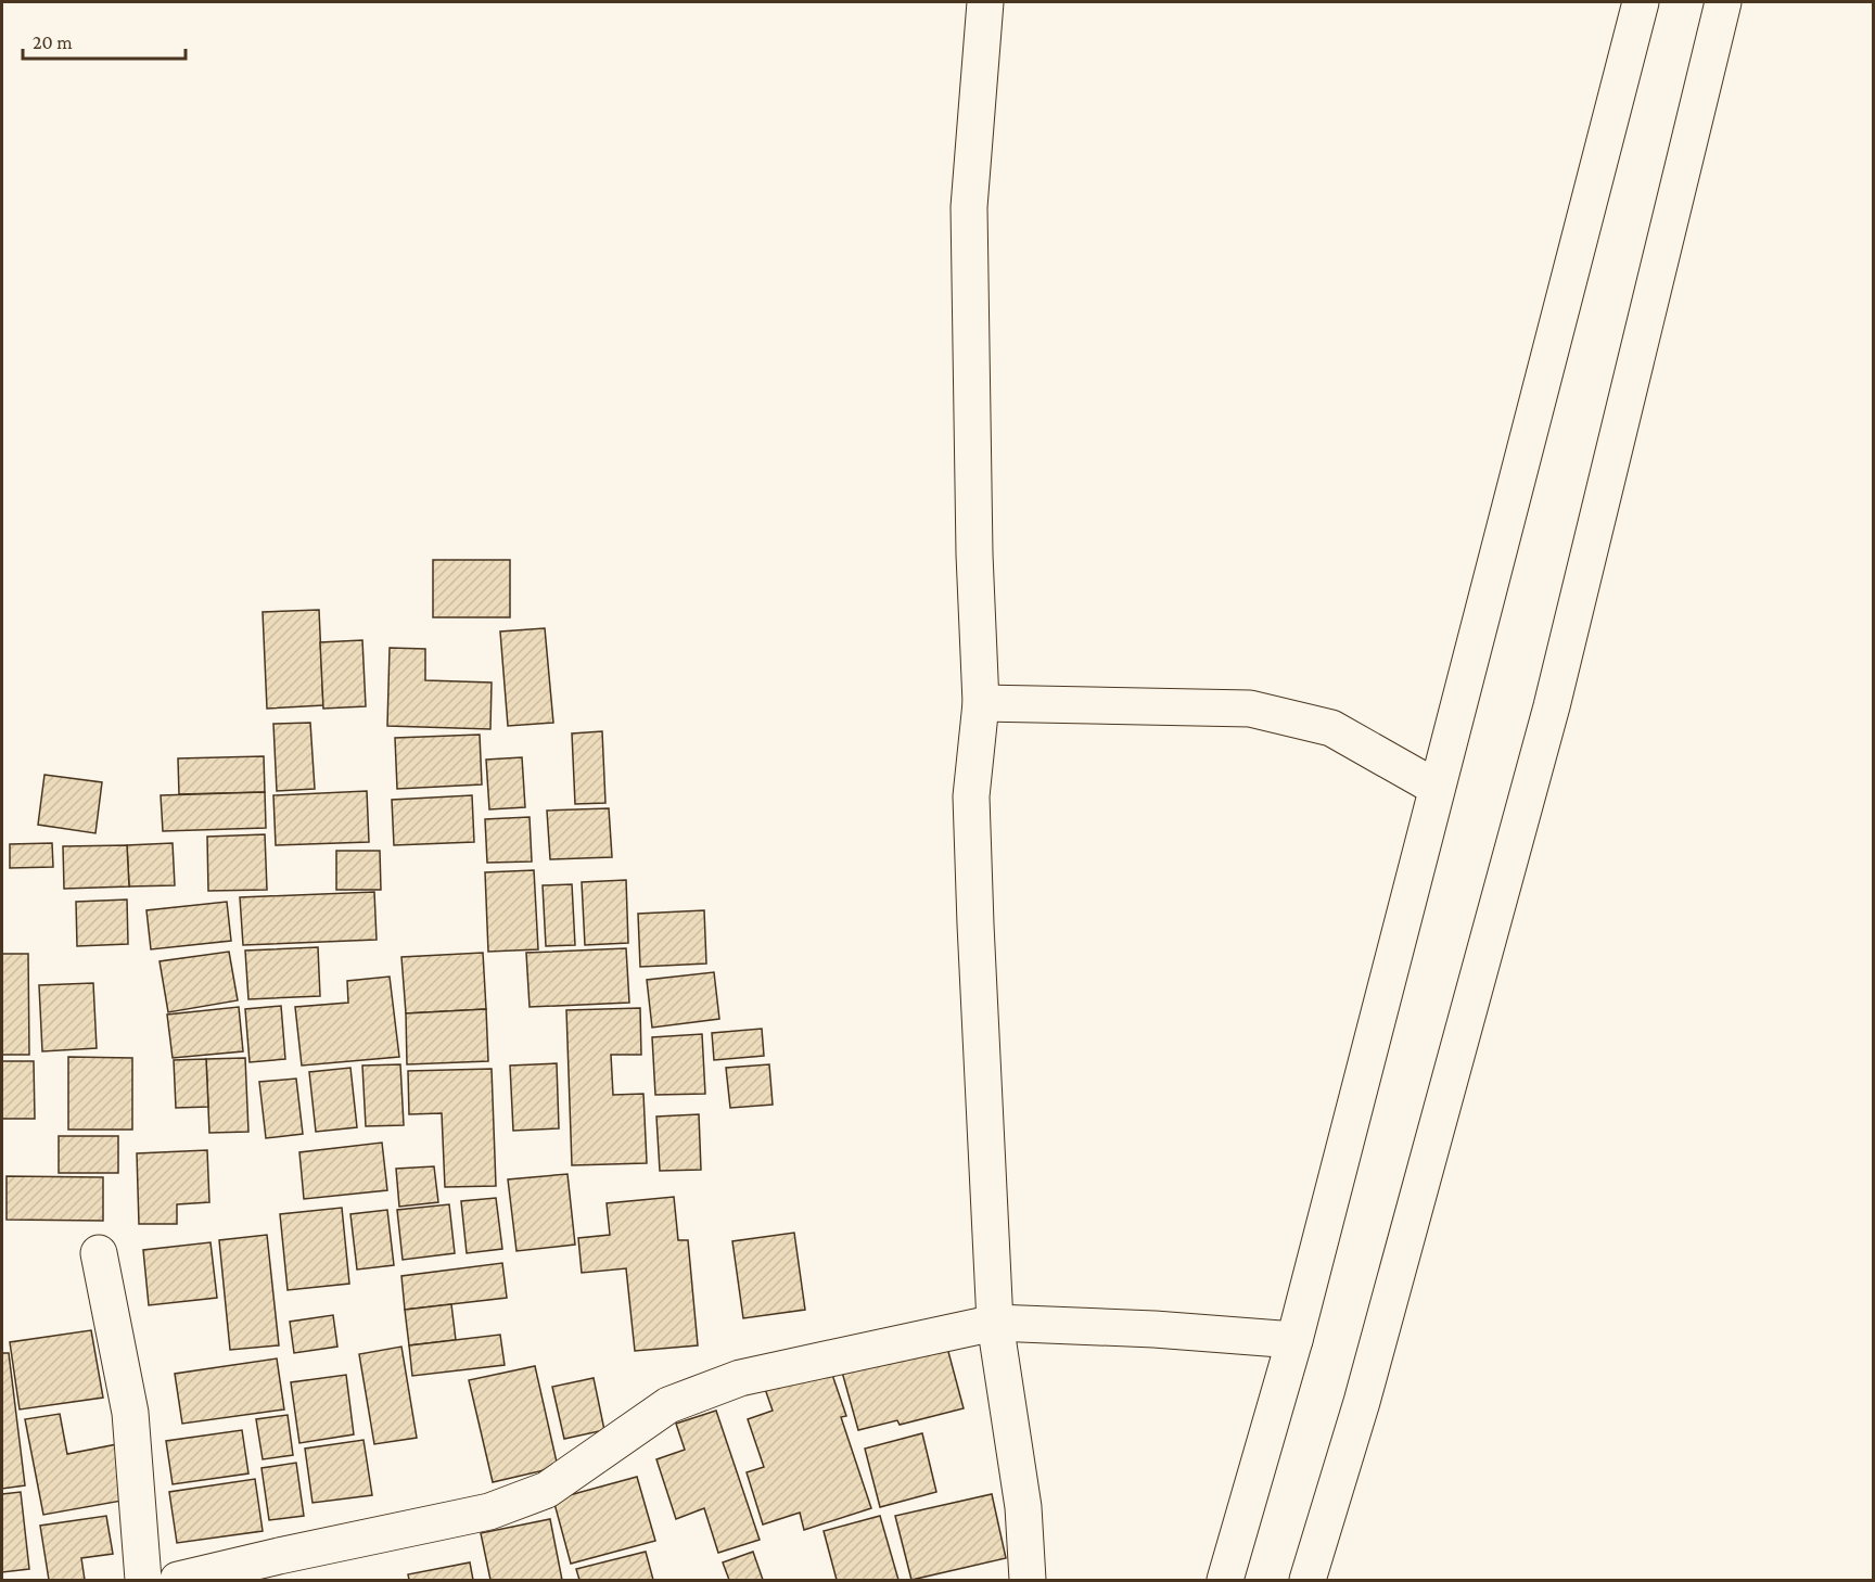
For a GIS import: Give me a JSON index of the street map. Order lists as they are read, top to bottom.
{
  "scale_bar": "20 m"
}
